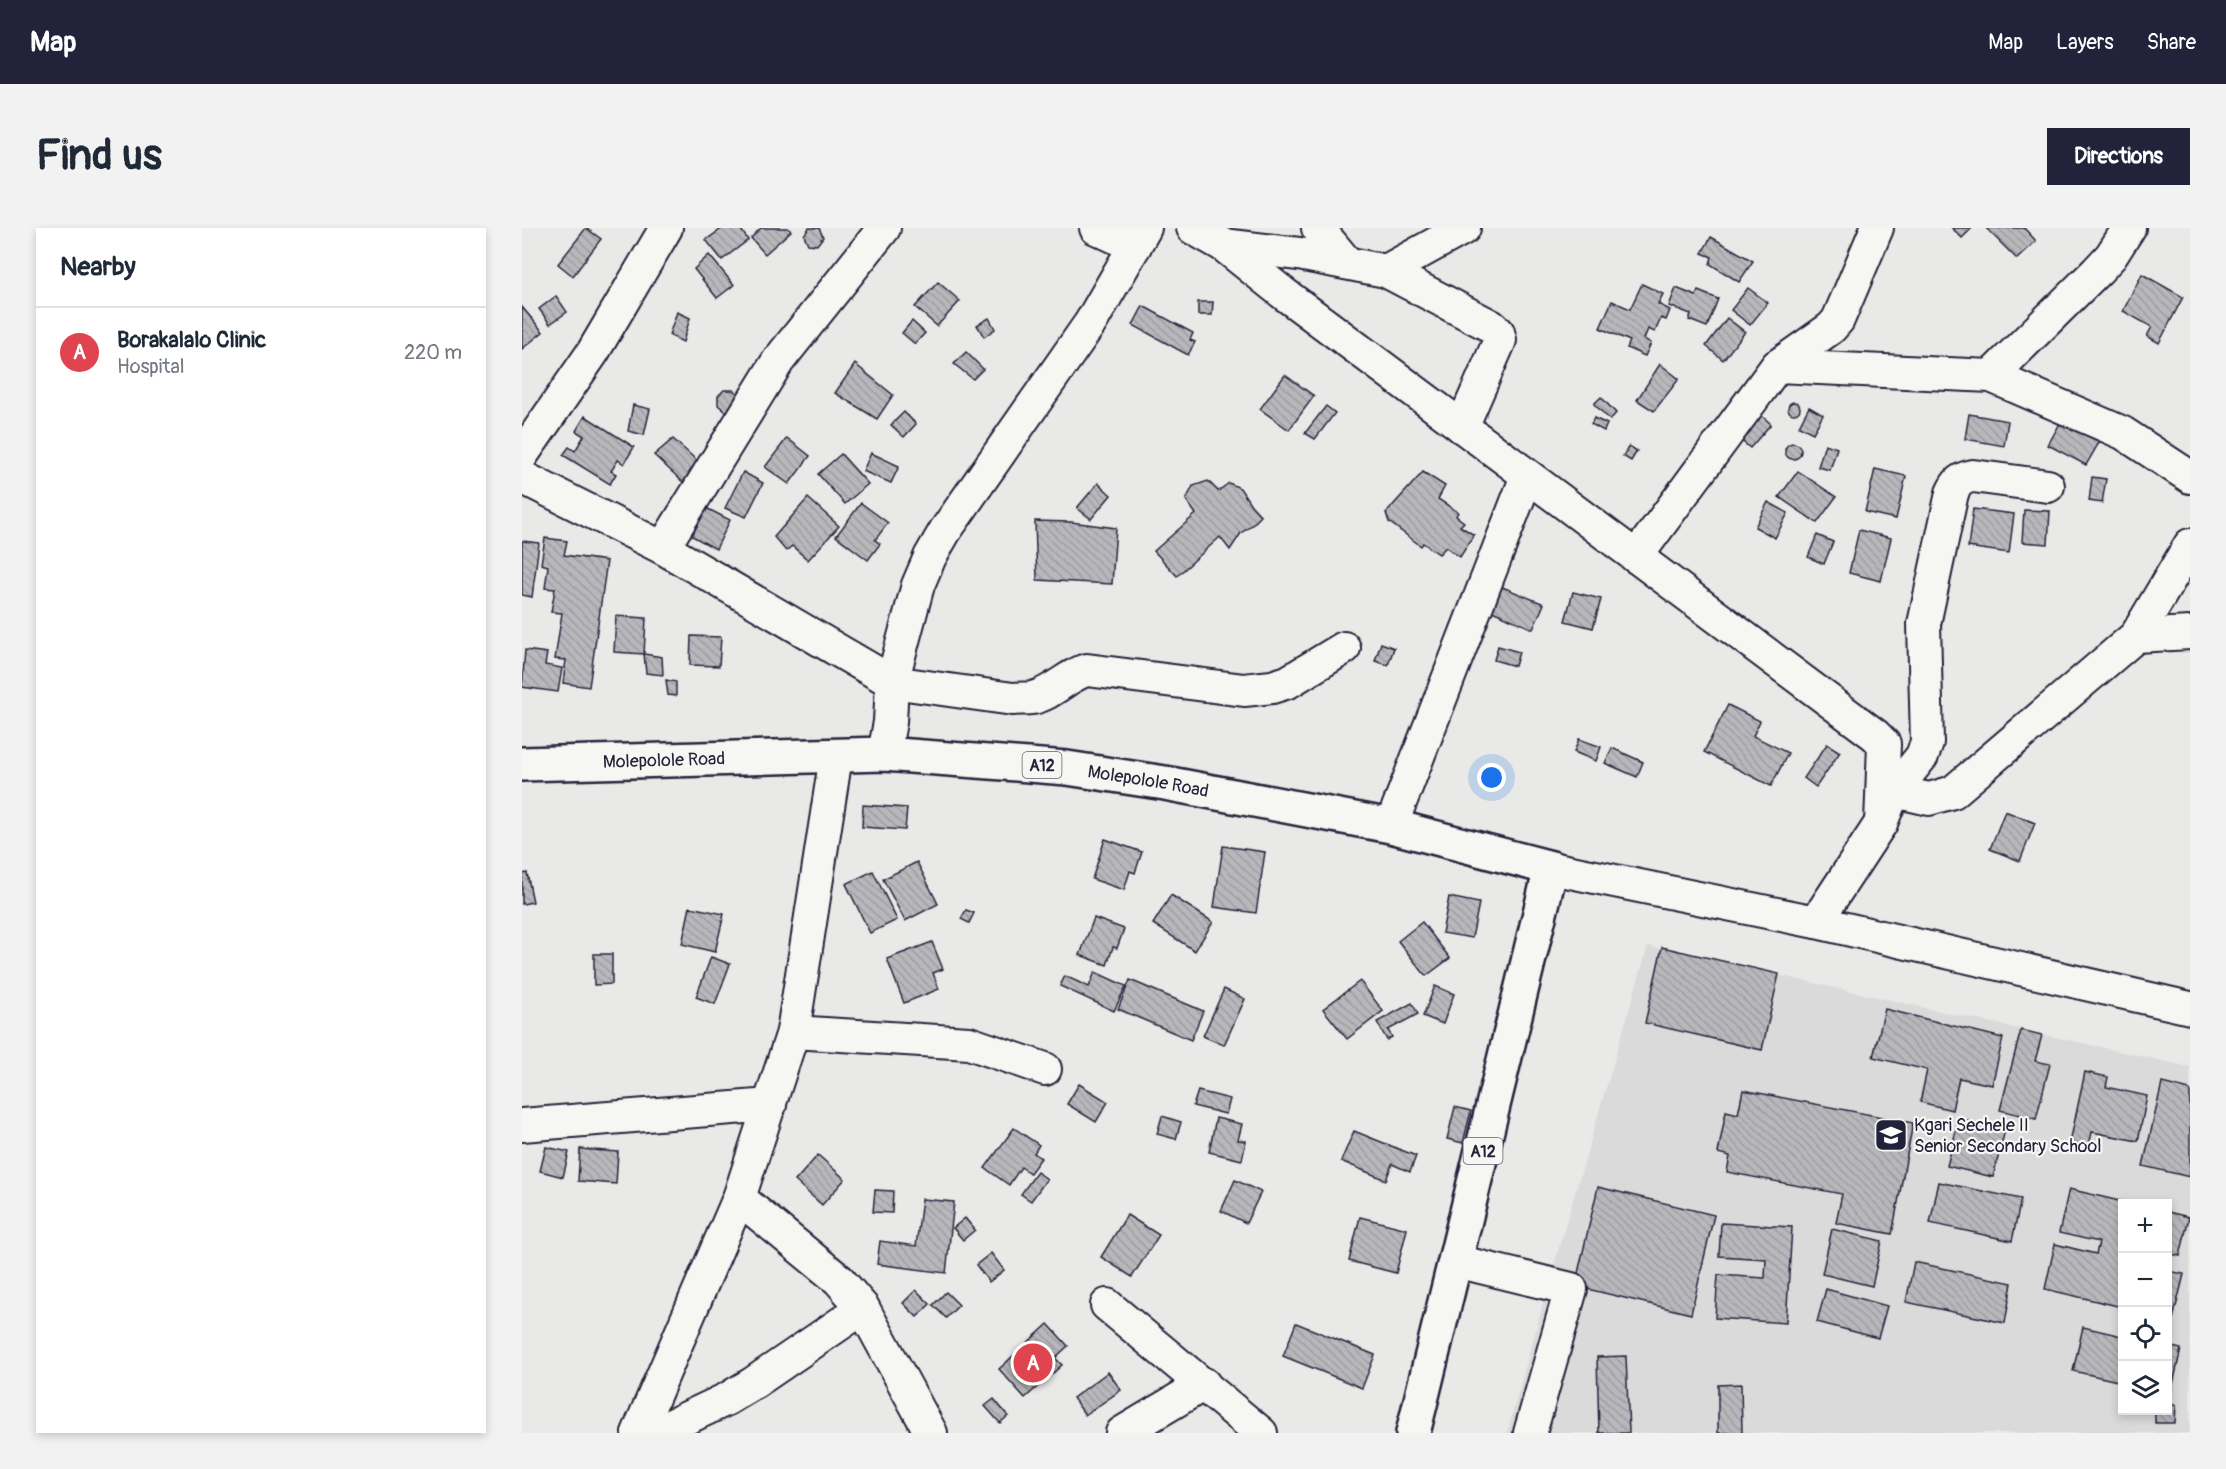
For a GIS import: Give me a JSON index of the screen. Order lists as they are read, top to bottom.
{
  "streets": {
    "main road": ["Molepolole Road", "A12"]
  },
  "crossings": [
    ["Molepolole Road", "A12"]
  ],
  "places": {
    "school or university": ["Kgari Sechele II Senior Secondary School"]
  },
  "page": {
    "header": "Map",
    "nav": ["Map", "Layers", "Share"],
    "buttons": "Directions",
    "title": "Find us",
    "heading": "Nearby",
    "list": [
      {
        "mark": "A",
        "name": "Borakalalo Clinic",
        "note": "Hospital",
        "value": "220 m"
      }
    ],
    "map_buttons": ["+", "−"],
    "pins": "A"
  }
}
